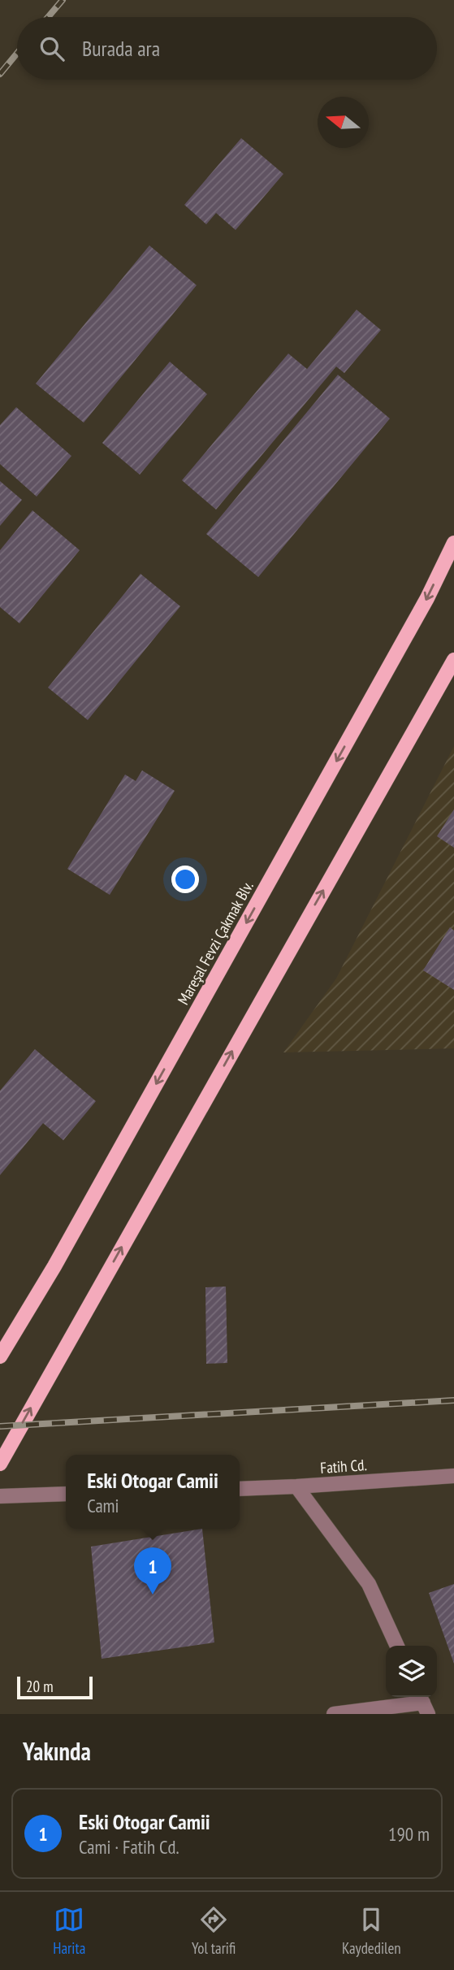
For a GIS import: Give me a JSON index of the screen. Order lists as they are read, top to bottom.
{
  "streets": {
    "main road": ["Mareşal Fevzi Çakmak Blv."],
    "street": ["Fatih Cd."]
  },
  "scale_bar": "20 m",
  "north": "left",
  "page": {
    "search": "Burada ara",
    "popup": ["Eski Otogar Camii", "Cami"],
    "pins": "1",
    "scale": "20 m",
    "heading": "Yakında",
    "list": [
      {
        "mark": "1",
        "name": "Eski Otogar Camii",
        "note": "Cami · Fatih Cd.",
        "value": "190 m"
      }
    ],
    "nav": ["Harita", "Yol tarifi", "Kaydedilen"]
  }
}
